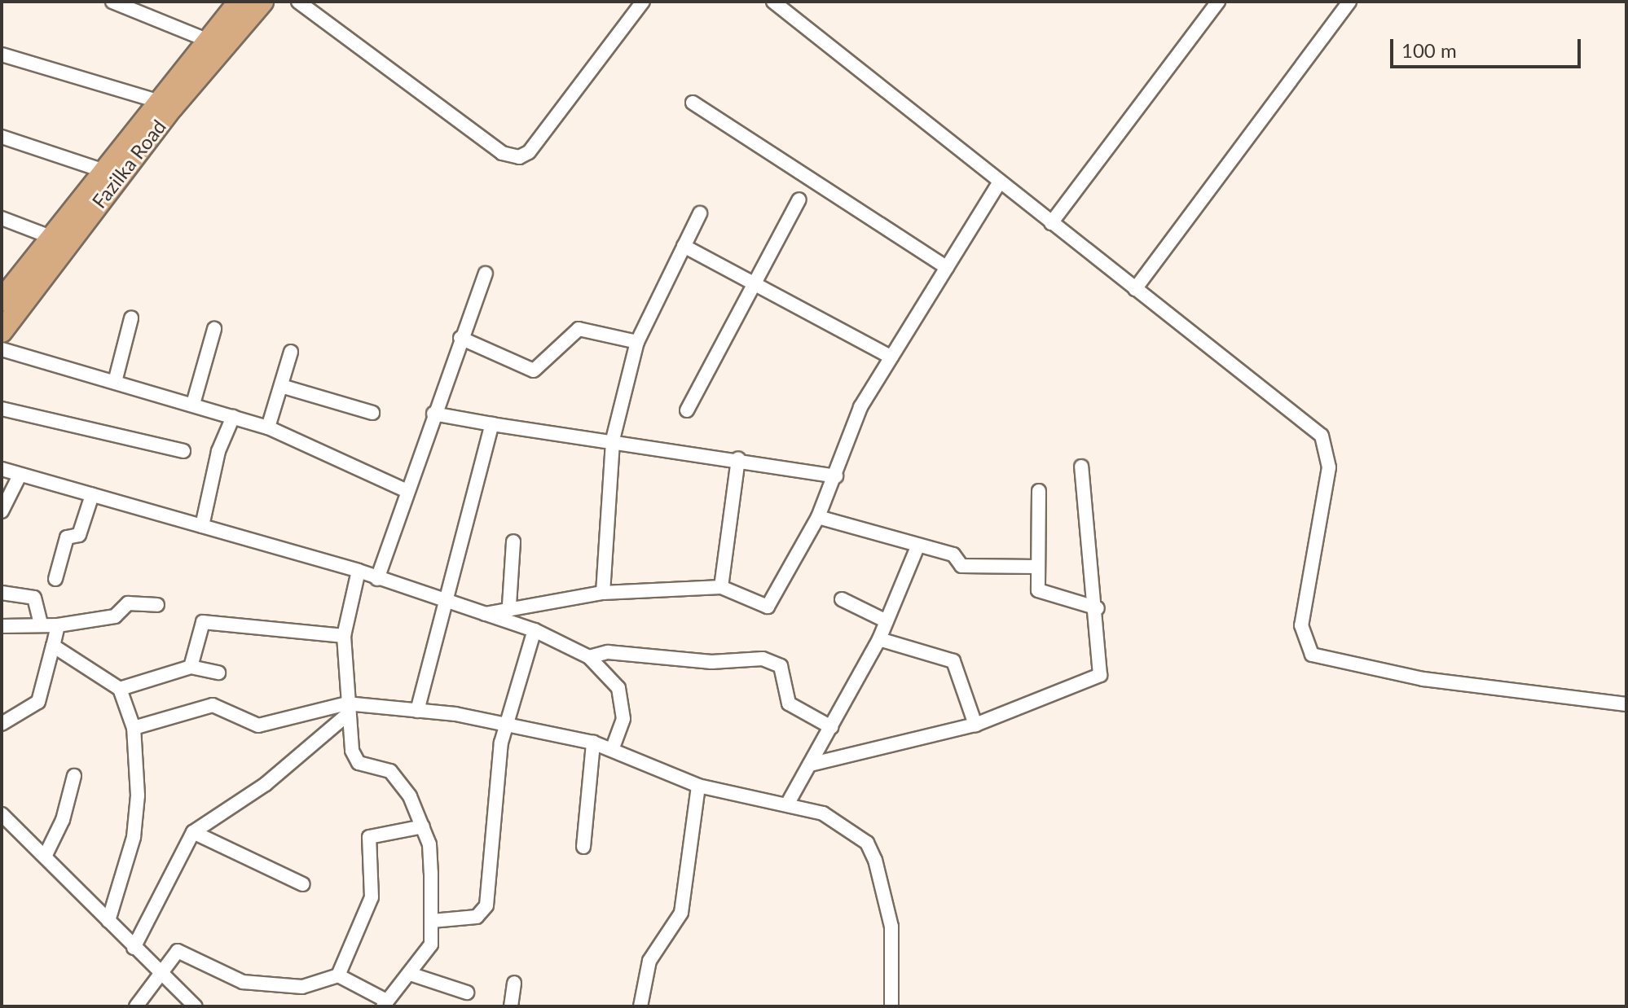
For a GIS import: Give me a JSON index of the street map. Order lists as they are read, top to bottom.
{
  "streets": {
    "highway": ["Fazilka Road"]
  },
  "scale_bar": "100 m"
}
